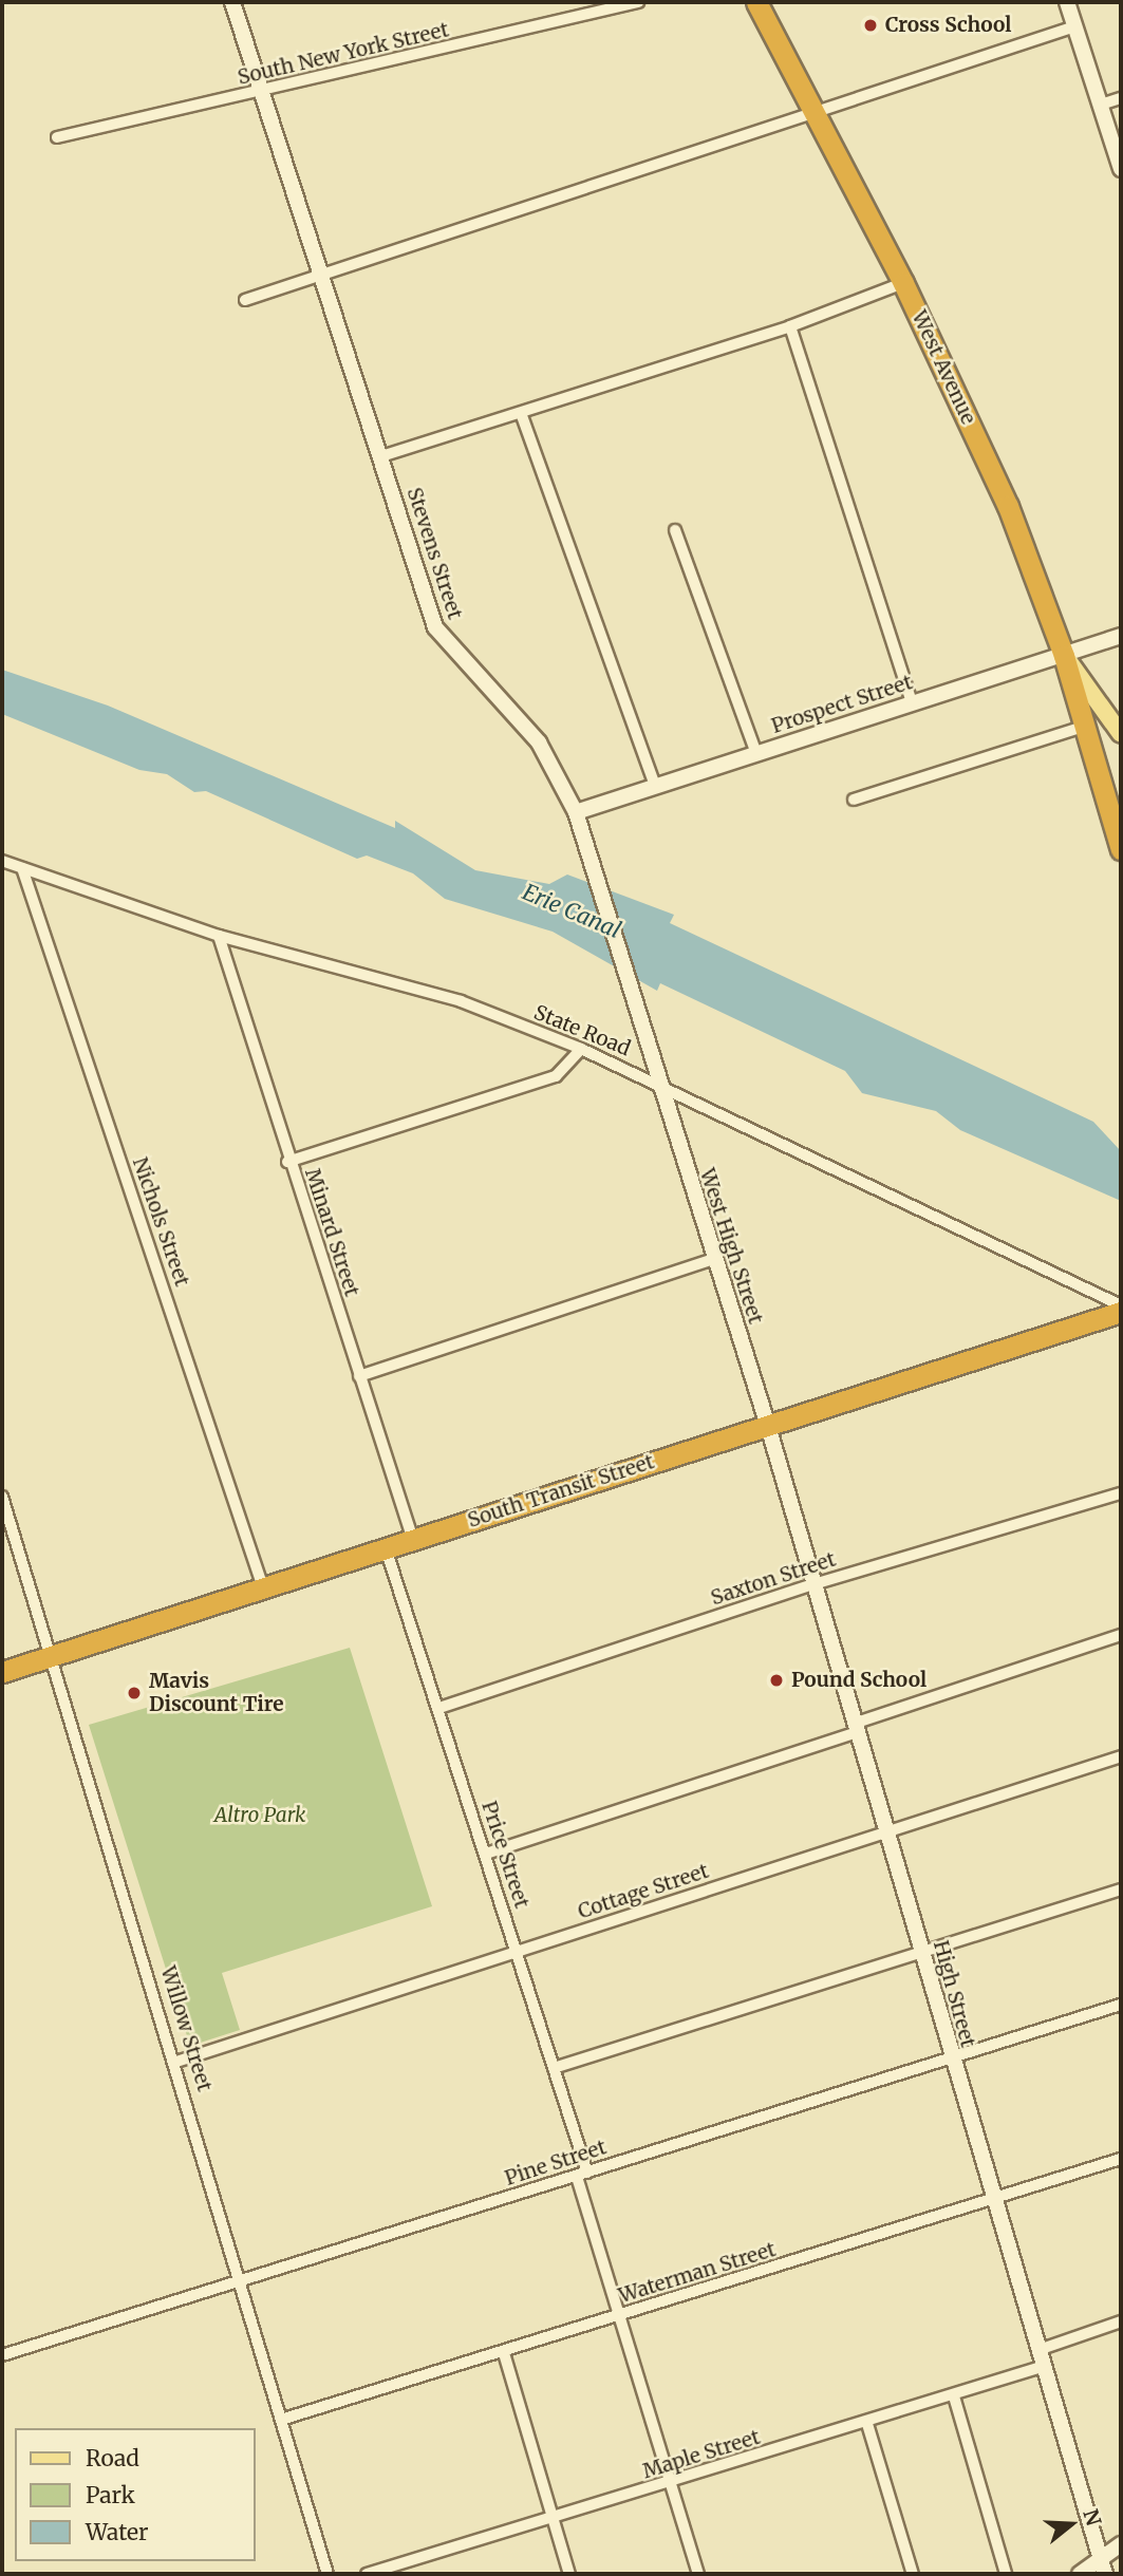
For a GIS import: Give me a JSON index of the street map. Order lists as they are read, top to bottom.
{
  "streets": {
    "highway": ["West Avenue", "South Transit Street"],
    "street": [
      "South New York Street",
      "Stevens Street",
      "Prospect Street",
      "State Road",
      "Nichols Street",
      "Minard Street",
      "West High Street",
      "Saxton Street",
      "Price Street",
      "Cottage Street",
      "High Street",
      "Willow Street",
      "Pine Street",
      "Waterman Street",
      "Maple Street"
    ]
  },
  "crossings": [
    ["South New York Street", "Stevens Street"],
    ["West Avenue", "Prospect Street"],
    ["Stevens Street", "Prospect Street"],
    ["Stevens Street", "State Road"],
    ["Stevens Street", "West High Street"],
    ["State Road", "Nichols Street"],
    ["State Road", "Minard Street"],
    ["State Road", "West High Street"],
    ["Nichols Street", "South Transit Street"],
    ["Minard Street", "South Transit Street"],
    ["West High Street", "South Transit Street"],
    ["West High Street", "High Street"],
    ["South Transit Street", "Price Street"],
    ["South Transit Street", "High Street"],
    ["South Transit Street", "Willow Street"],
    ["Saxton Street", "Price Street"],
    ["Saxton Street", "High Street"],
    ["Price Street", "Cottage Street"],
    ["Price Street", "Pine Street"],
    ["Price Street", "Waterman Street"],
    ["Price Street", "Maple Street"],
    ["Cottage Street", "High Street"],
    ["Cottage Street", "Willow Street"],
    ["High Street", "Pine Street"],
    ["High Street", "Waterman Street"],
    ["High Street", "Maple Street"],
    ["Willow Street", "Pine Street"],
    ["Willow Street", "Waterman Street"]
  ],
  "water": ["Erie Canal"],
  "parks": ["Altro Park"],
  "places": ["Cross School", "Pound School", "Mavis Discount Tire"],
  "legend": ["Road", "Park", "Water"],
  "north": "right"
}
